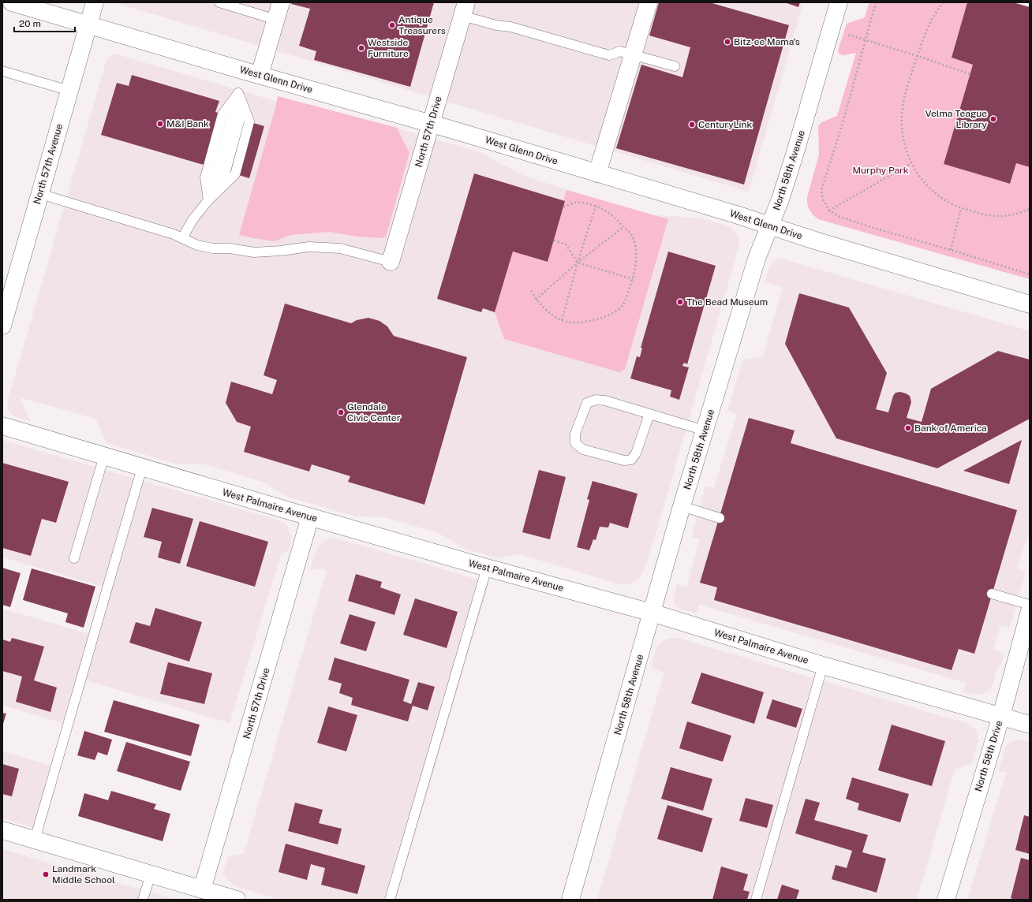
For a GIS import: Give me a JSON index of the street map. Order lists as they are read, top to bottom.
{
  "streets": {
    "street": [
      "West Glenn Drive",
      "North 57th Drive",
      "North 57th Avenue",
      "North 58th Avenue",
      "West Palmaire Avenue",
      "North 58th Drive"
    ]
  },
  "crossings": [
    ["West Glenn Drive", "North 57th Drive"],
    ["West Glenn Drive", "North 57th Avenue"],
    ["West Glenn Drive", "North 58th Avenue"],
    ["North 57th Drive", "West Palmaire Avenue"],
    ["North 58th Avenue", "West Palmaire Avenue"],
    ["West Palmaire Avenue", "North 58th Drive"]
  ],
  "parks": ["Murphy Park"],
  "places": [
    "Antique Treasurers",
    "Bitz-ee Mama's",
    "Westside Furniture",
    "Velma Teague Library",
    "M&I Bank",
    "CenturyLink",
    "The Bead Museum",
    "Glendale Civic Center",
    "Bank of America",
    "Landmark Middle School"
  ],
  "scale_bar": "20 m"
}
